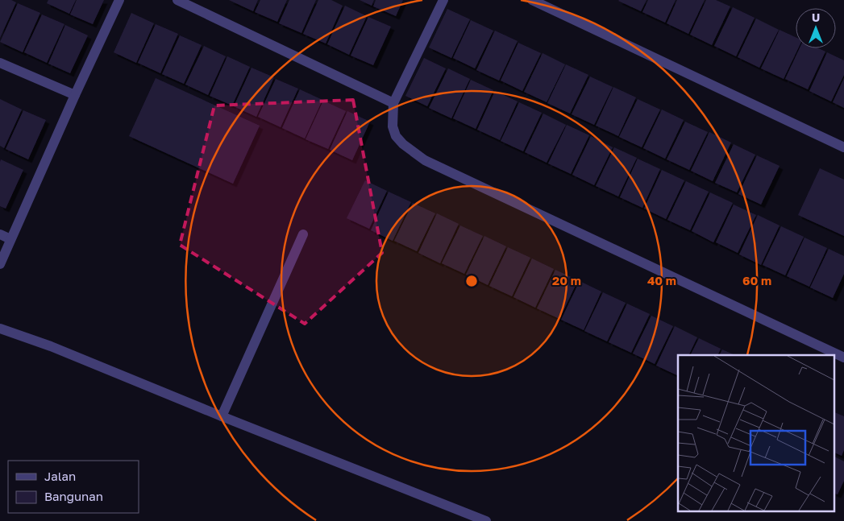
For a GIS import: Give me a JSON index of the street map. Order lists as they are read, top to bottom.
{
  "legend": ["Jalan", "Bangunan"],
  "north": "top",
  "rings": ["20 m", "40 m", "60 m"]
}
